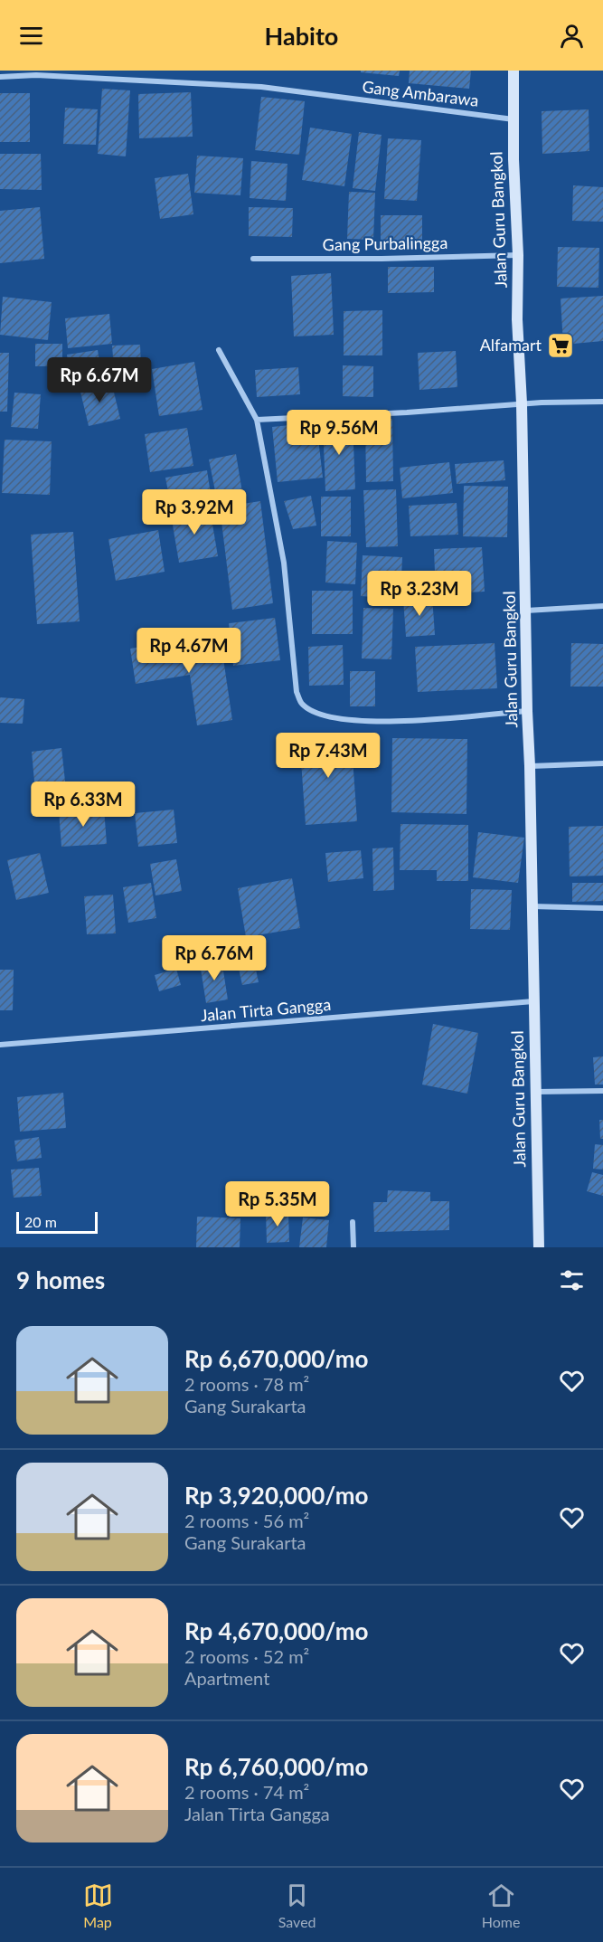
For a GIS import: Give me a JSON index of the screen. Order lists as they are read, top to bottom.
{
  "streets": {
    "street": [
      "Gang Ambarawa",
      "Jalan Guru Bangkol",
      "Gang Purbalingga",
      "Jalan Tirta Gangga"
    ]
  },
  "crossings": [
    ["Gang Ambarawa", "Jalan Guru Bangkol"],
    ["Jalan Guru Bangkol", "Gang Purbalingga"],
    ["Jalan Guru Bangkol", "Jalan Tirta Gangga"]
  ],
  "places": {
    "supermarket": ["Alfamart"]
  },
  "scale_bar": "20 m",
  "page": {
    "header": "Habito",
    "price": [
      "Rp 6.67M",
      "Rp 9.56M",
      "Rp 3.92M",
      "Rp 3.23M",
      "Rp 4.67M",
      "Rp 7.43M",
      "Rp 6.33M",
      "Rp 6.76M",
      "Rp 5.35M"
    ],
    "scale": "20 m",
    "heading": "9 homes",
    "list": [
      {
        "name": "Rp 6,670,000/mo",
        "note": "2 rooms · 78 m² · Gang Surakarta"
      },
      {
        "name": "Rp 3,920,000/mo",
        "note": "2 rooms · 56 m² · Gang Surakarta"
      },
      {
        "name": "Rp 4,670,000/mo",
        "note": "2 rooms · 52 m² · Apartment"
      },
      {
        "name": "Rp 6,760,000/mo",
        "note": "2 rooms · 74 m² · Jalan Tirta Gangga"
      }
    ],
    "tabs": ["Map", "Saved", "Home"]
  }
}
